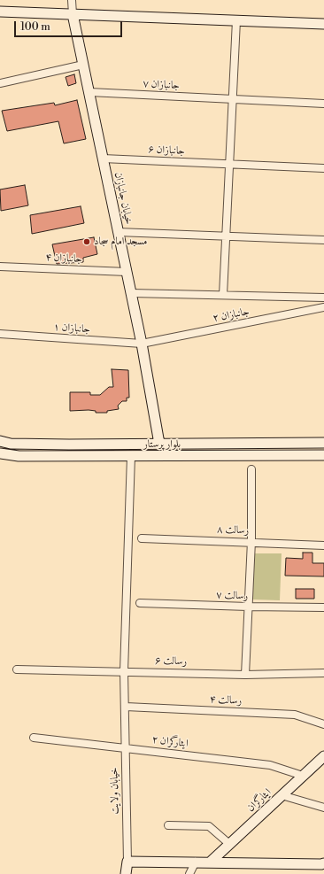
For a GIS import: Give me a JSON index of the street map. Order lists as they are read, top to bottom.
{
  "streets": {
    "street": [
      "جانبازان ۷",
      "جانبازان ۶",
      "خیابان جانبازان",
      "جانبازان ۴",
      "جانبازان ۲",
      "جانبازان ۱",
      "بلوار پرستار",
      "رسالت ۸",
      "رسالت ۷",
      "رسالت ۶",
      "رسالت ۴",
      "ایثارگران ۲",
      "خیابان ولایت",
      "ایثارگران"
    ]
  },
  "crossings": [
    ["جانبازان ۷", "خیابان جانبازان"],
    ["جانبازان ۶", "خیابان جانبازان"],
    ["خیابان جانبازان", "جانبازان ۴"],
    ["خیابان جانبازان", "جانبازان ۲"],
    ["خیابان جانبازان", "جانبازان ۱"],
    ["خیابان جانبازان", "بلوار پرستار"],
    ["جانبازان ۲", "جانبازان ۱"],
    ["بلوار پرستار", "خیابان ولایت"],
    ["رسالت ۶", "خیابان ولایت"],
    ["رسالت ۴", "خیابان ولایت"],
    ["ایثارگران ۲", "خیابان ولایت"],
    ["ایثارگران ۲", "ایثارگران"]
  ],
  "places": ["مسجد امام سجاد"],
  "scale_bar": "100 m"
}
